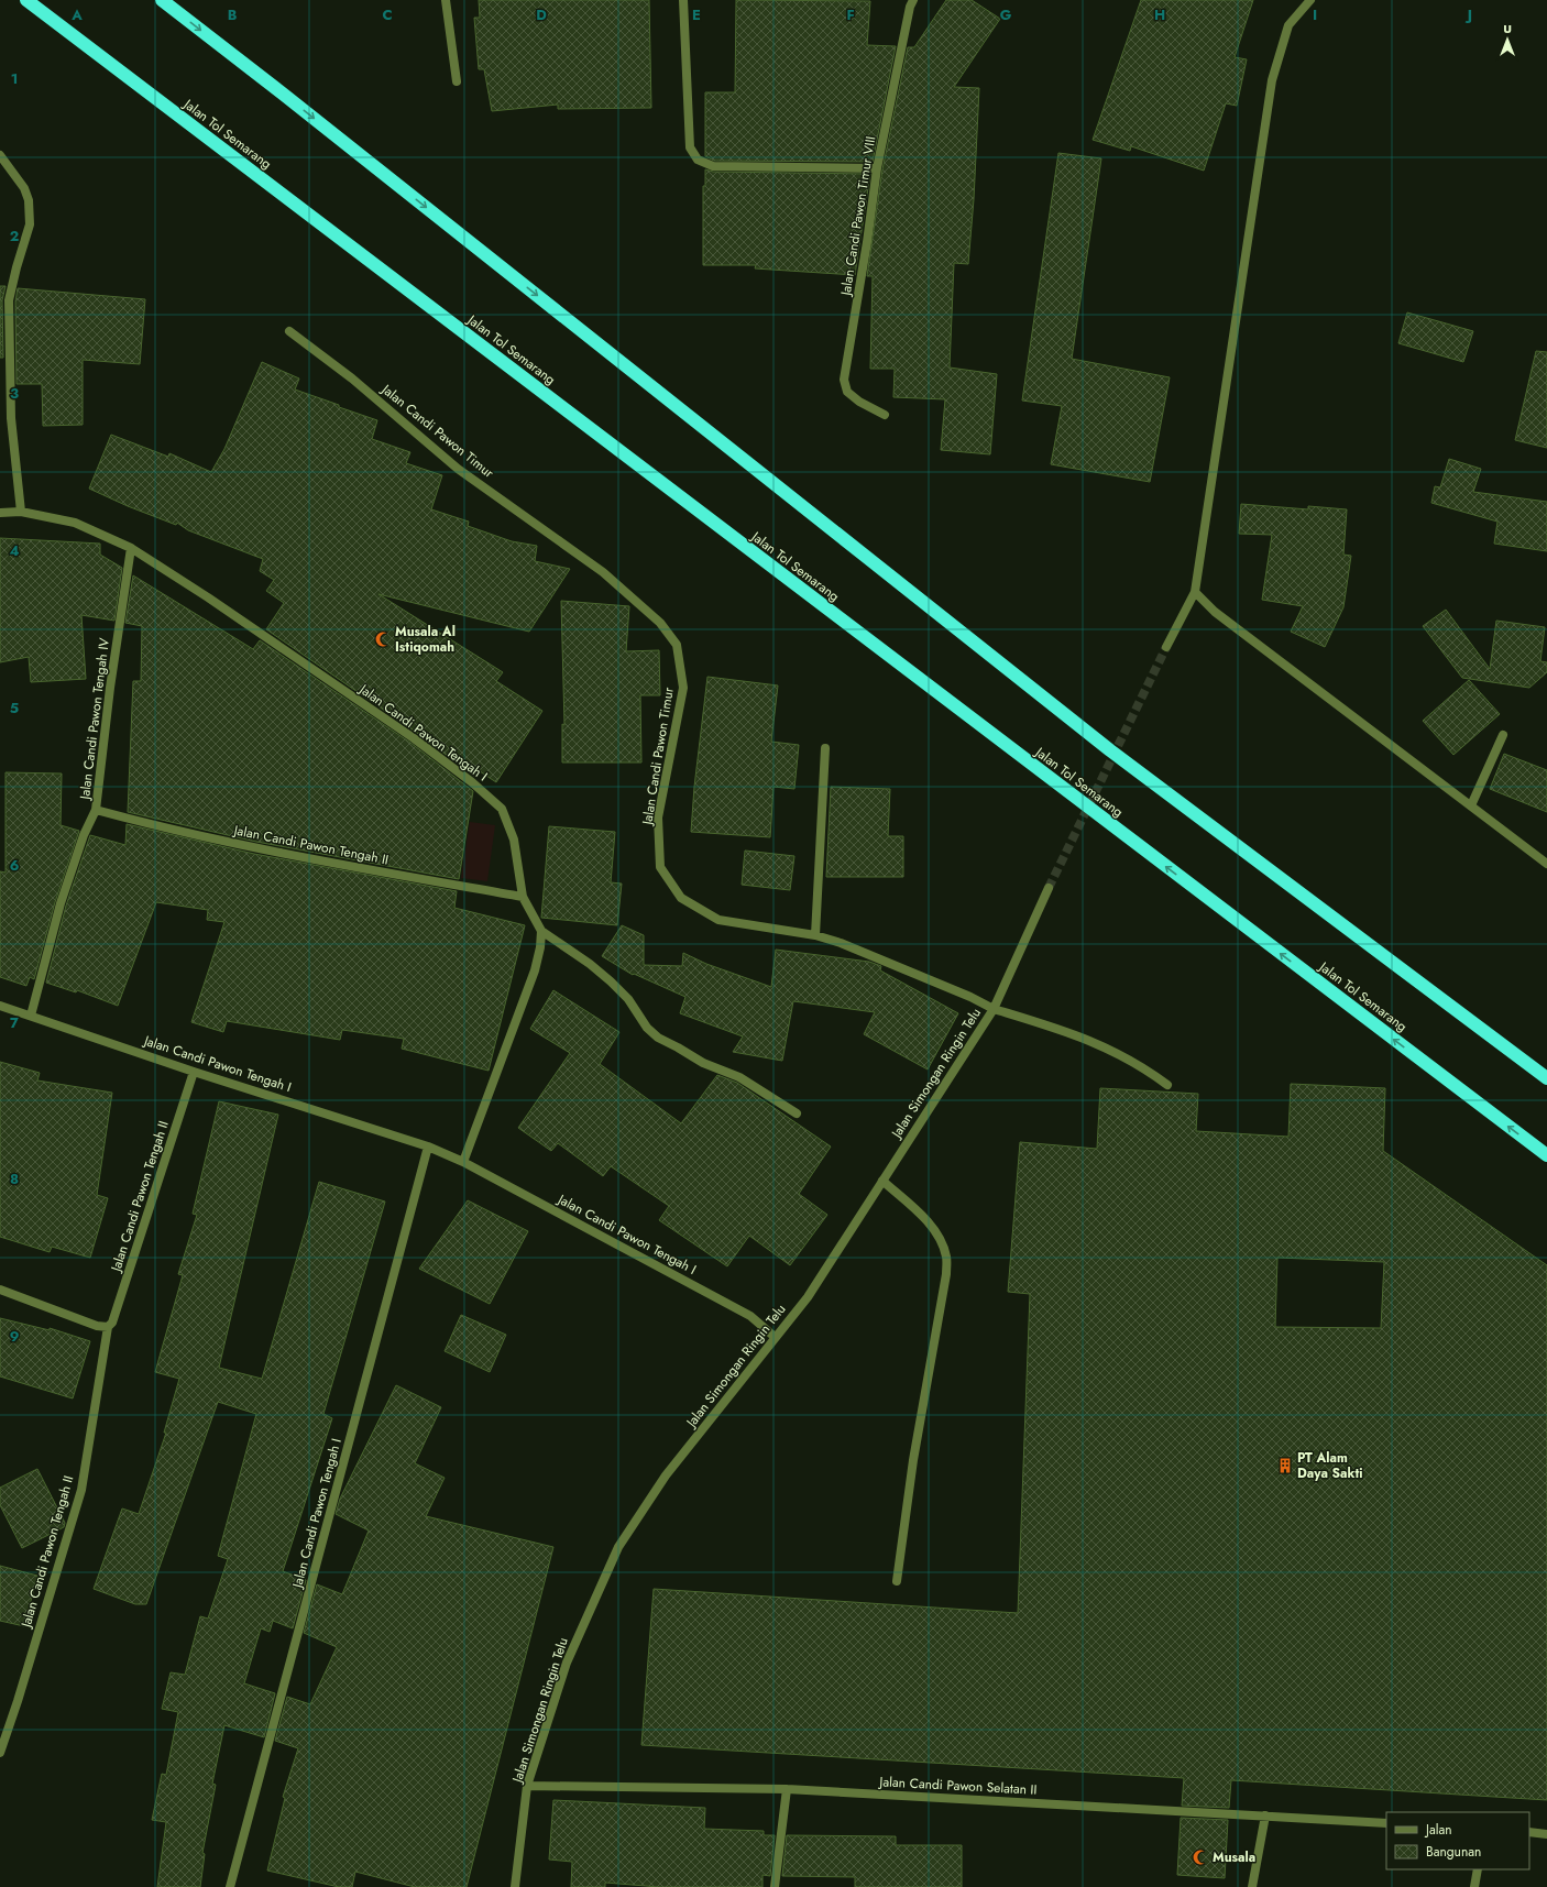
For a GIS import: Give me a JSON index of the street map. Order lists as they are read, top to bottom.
{
  "streets": {
    "highway": ["Jalan Tol Semarang"],
    "street": [
      "Jalan Candi Pawon Timur VIII",
      "Jalan Candi Pawon Timur",
      "Jalan Candi Pawon Tengah IV",
      "Jalan Candi Pawon Tengah I",
      "Jalan Candi Pawon Tengah II",
      "Jalan Simongan Ringin Telu",
      "Jalan Candi Pawon Selatan II"
    ]
  },
  "crossings": [
    ["Jalan Candi Pawon Timur", "Jalan Simongan Ringin Telu"],
    ["Jalan Candi Pawon Tengah IV", "Jalan Candi Pawon Tengah I"],
    ["Jalan Candi Pawon Tengah IV", "Jalan Candi Pawon Tengah II"],
    ["Jalan Candi Pawon Tengah I", "Jalan Candi Pawon Tengah II"],
    ["Jalan Candi Pawon Tengah I", "Jalan Simongan Ringin Telu"],
    ["Jalan Simongan Ringin Telu", "Jalan Candi Pawon Selatan II"]
  ],
  "places": {
    "mosque": ["Musala Al Istiqomah", "Musala"],
    "building": ["PT Alam Daya Sakti"]
  },
  "legend": ["Jalan", "Bangunan"],
  "north": "top",
  "grid": {
    "columns": [
      "A",
      "B",
      "C",
      "D",
      "E",
      "F",
      "G",
      "H",
      "I",
      "J"
    ],
    "rows": [
      "1",
      "2",
      "3",
      "4",
      "5",
      "6",
      "7",
      "8",
      "9"
    ]
  }
}
